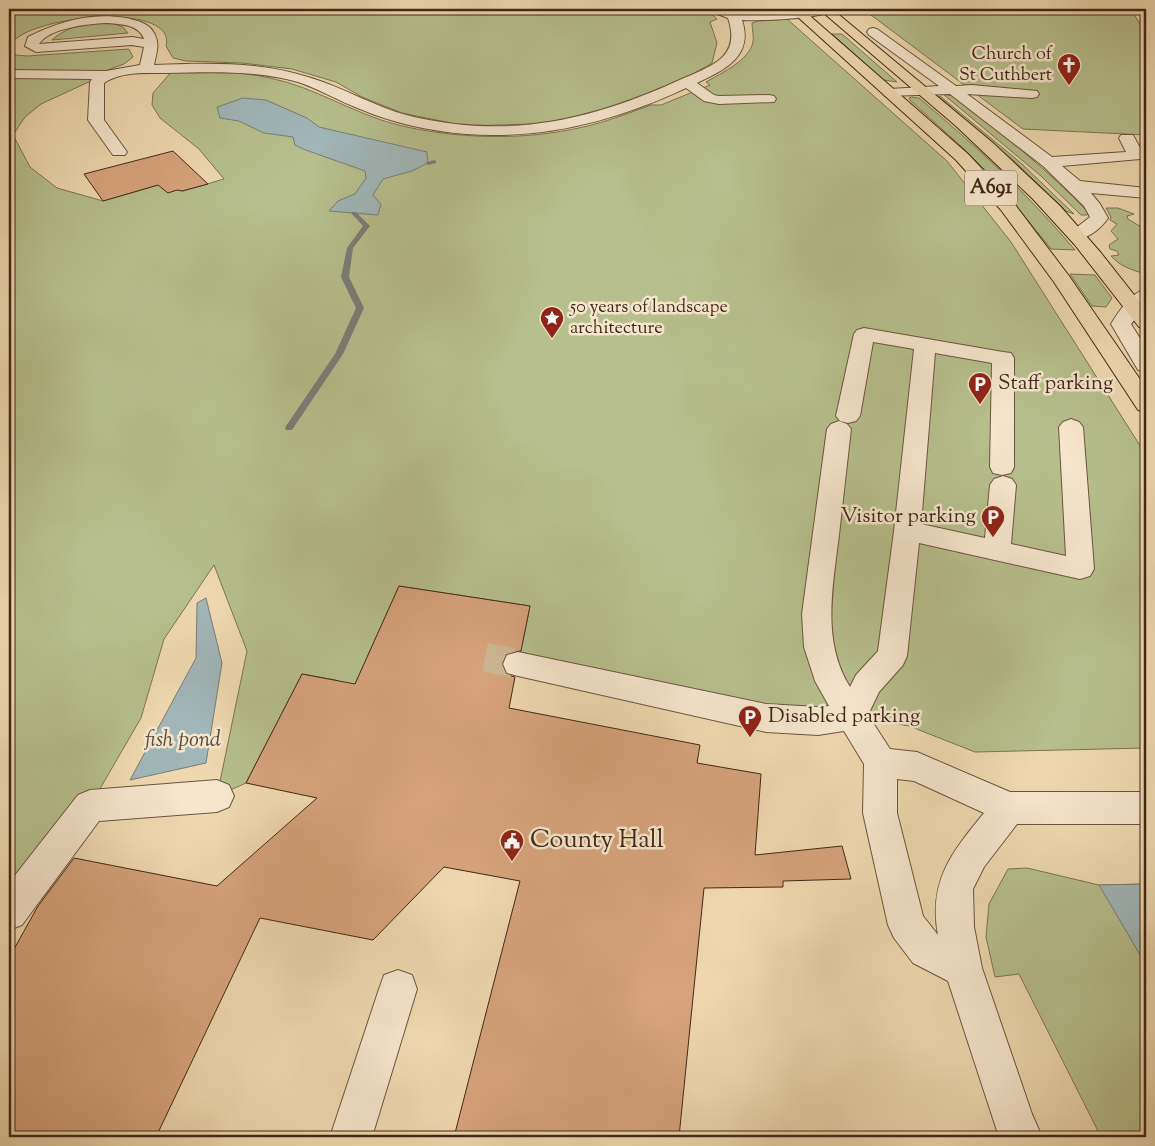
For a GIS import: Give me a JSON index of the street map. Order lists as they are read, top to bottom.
{
  "streets": {
    "highway": ["A691"]
  },
  "water": ["fish pond"],
  "places": {
    "church": ["Church of St Cuthbert"],
    "place": ["50 years of landscape architecture"],
    "parking": ["Staff parking", "Visitor parking", "Disabled parking"],
    "public building": ["County Hall"]
  }
}
